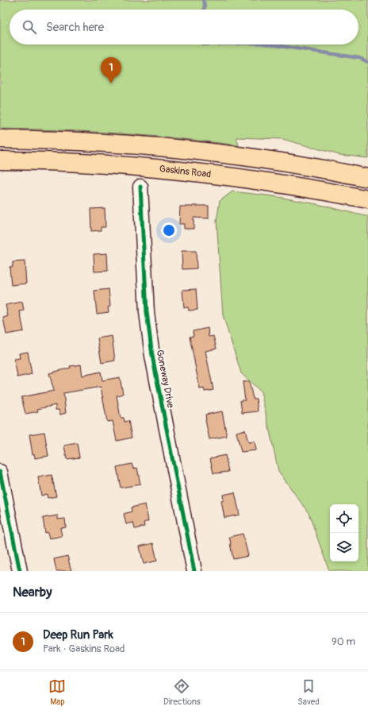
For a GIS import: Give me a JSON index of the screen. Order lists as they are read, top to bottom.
{
  "streets": {
    "main road": ["Gaskins Road"],
    "street": ["Goneway Drive"]
  },
  "page": {
    "search": "Search here",
    "pins": "1",
    "heading": "Nearby",
    "list": [
      {
        "mark": "1",
        "name": "Deep Run Park",
        "note": "Park · Gaskins Road",
        "value": "90 m"
      }
    ],
    "nav": ["Map", "Directions", "Saved"]
  }
}
